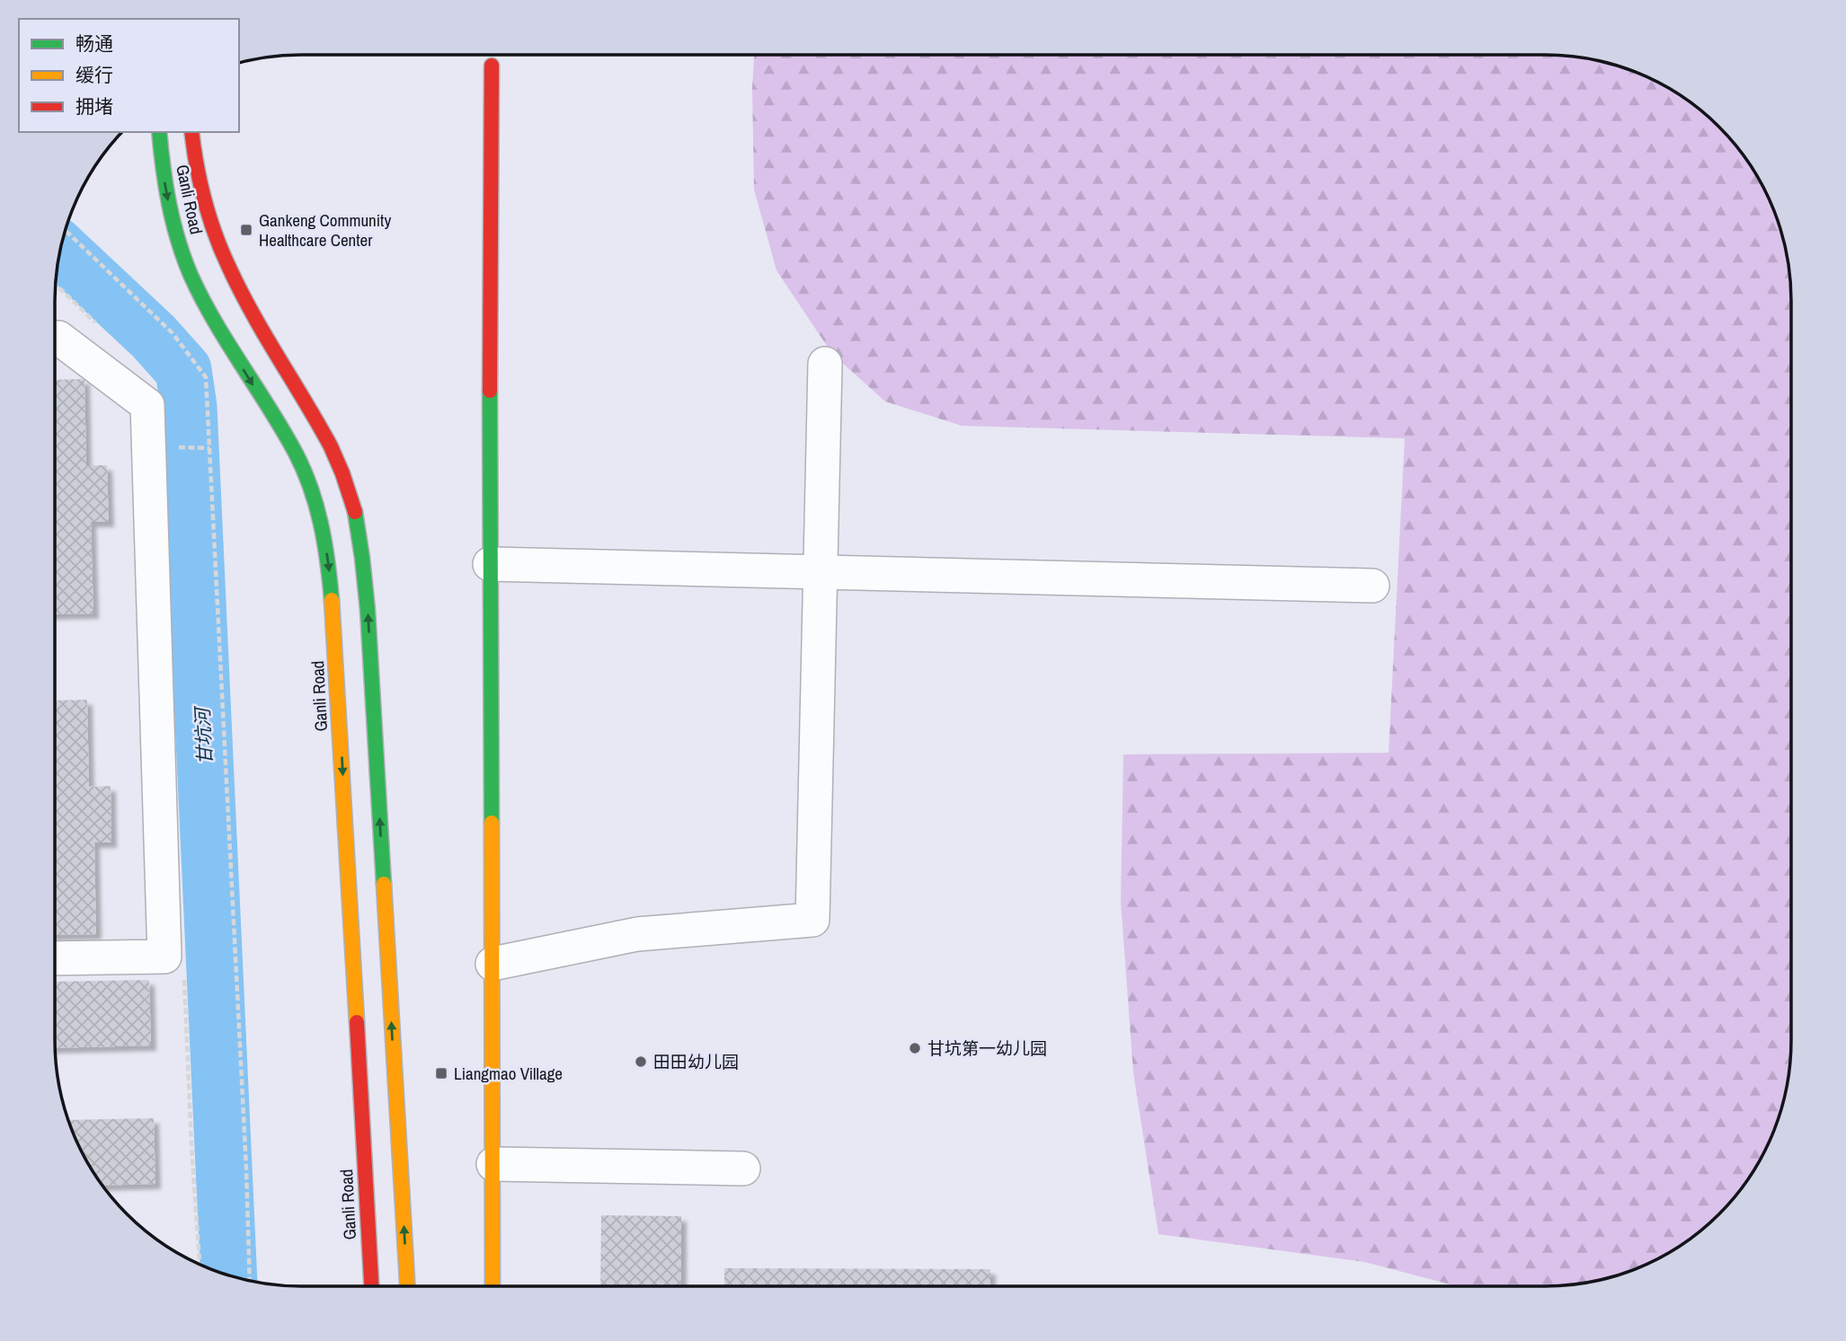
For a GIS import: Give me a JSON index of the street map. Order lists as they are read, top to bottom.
{
  "streets": {
    "main road": ["Ganli Road"]
  },
  "water": ["甘坑河"],
  "places": {
    "transit": ["Gankeng Community Healthcare Center", "Liangmao Village"],
    "other": ["甘坑第一幼儿园", "田田幼儿园"]
  },
  "legend": ["畅通", "缓行", "拥堵"]
}
